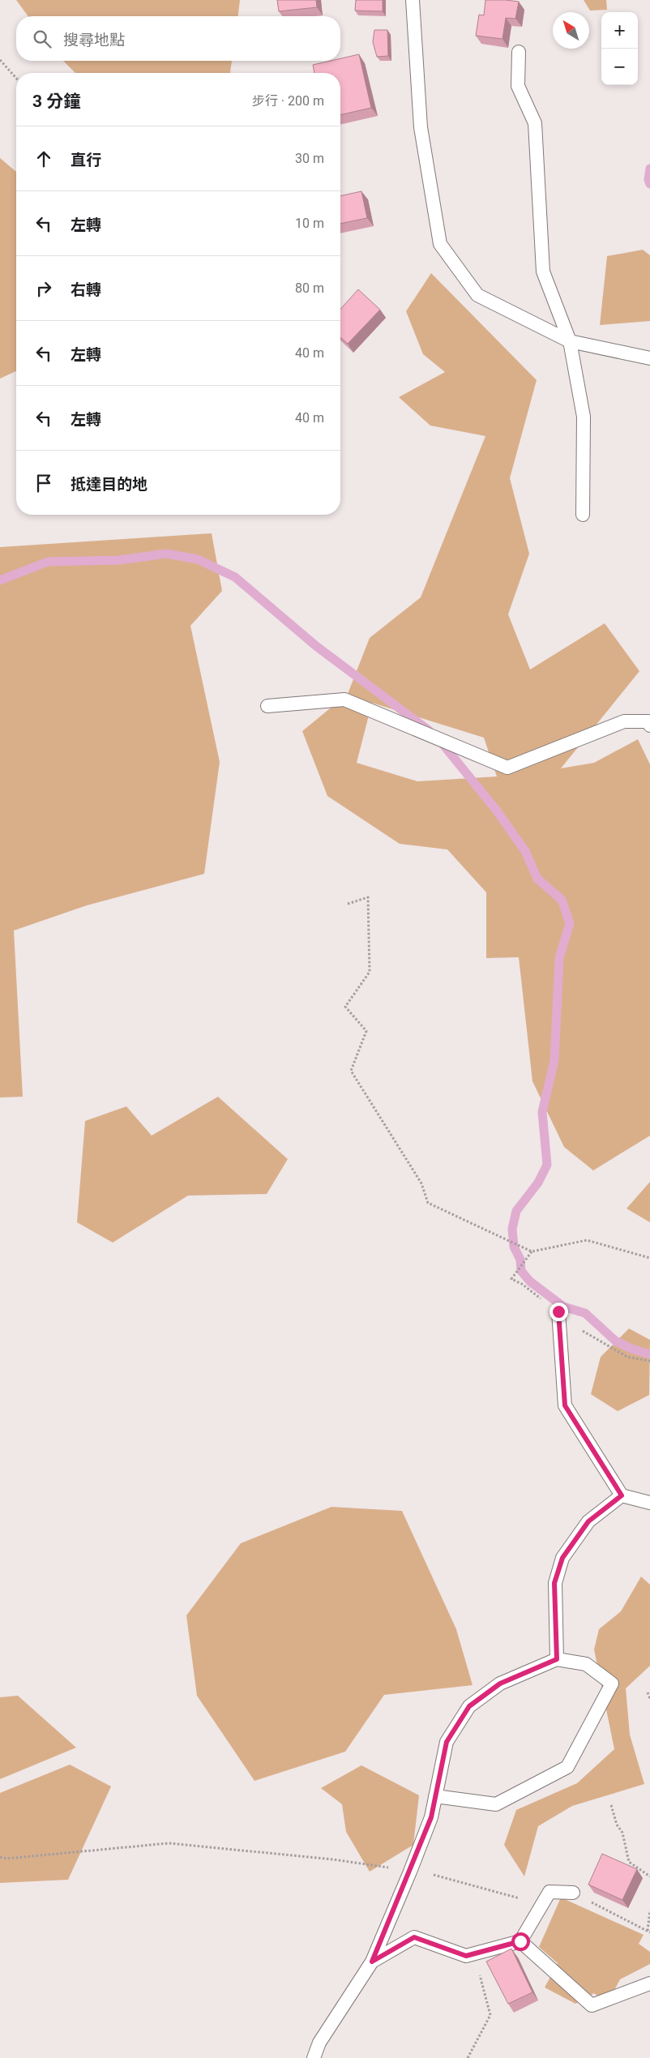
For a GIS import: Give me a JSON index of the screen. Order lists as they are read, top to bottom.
{
  "north": "top left",
  "page": {
    "map_buttons": ["+", "−"],
    "search": "搜尋地點",
    "heading": ["3 分鐘", "步行 · 200 m"],
    "list": [
      ["直行", "30 m"],
      ["左轉", "10 m"],
      ["右轉", "80 m"],
      ["左轉", "40 m"],
      ["左轉", "40 m"],
      "抵達目的地"
    ]
  }
}
